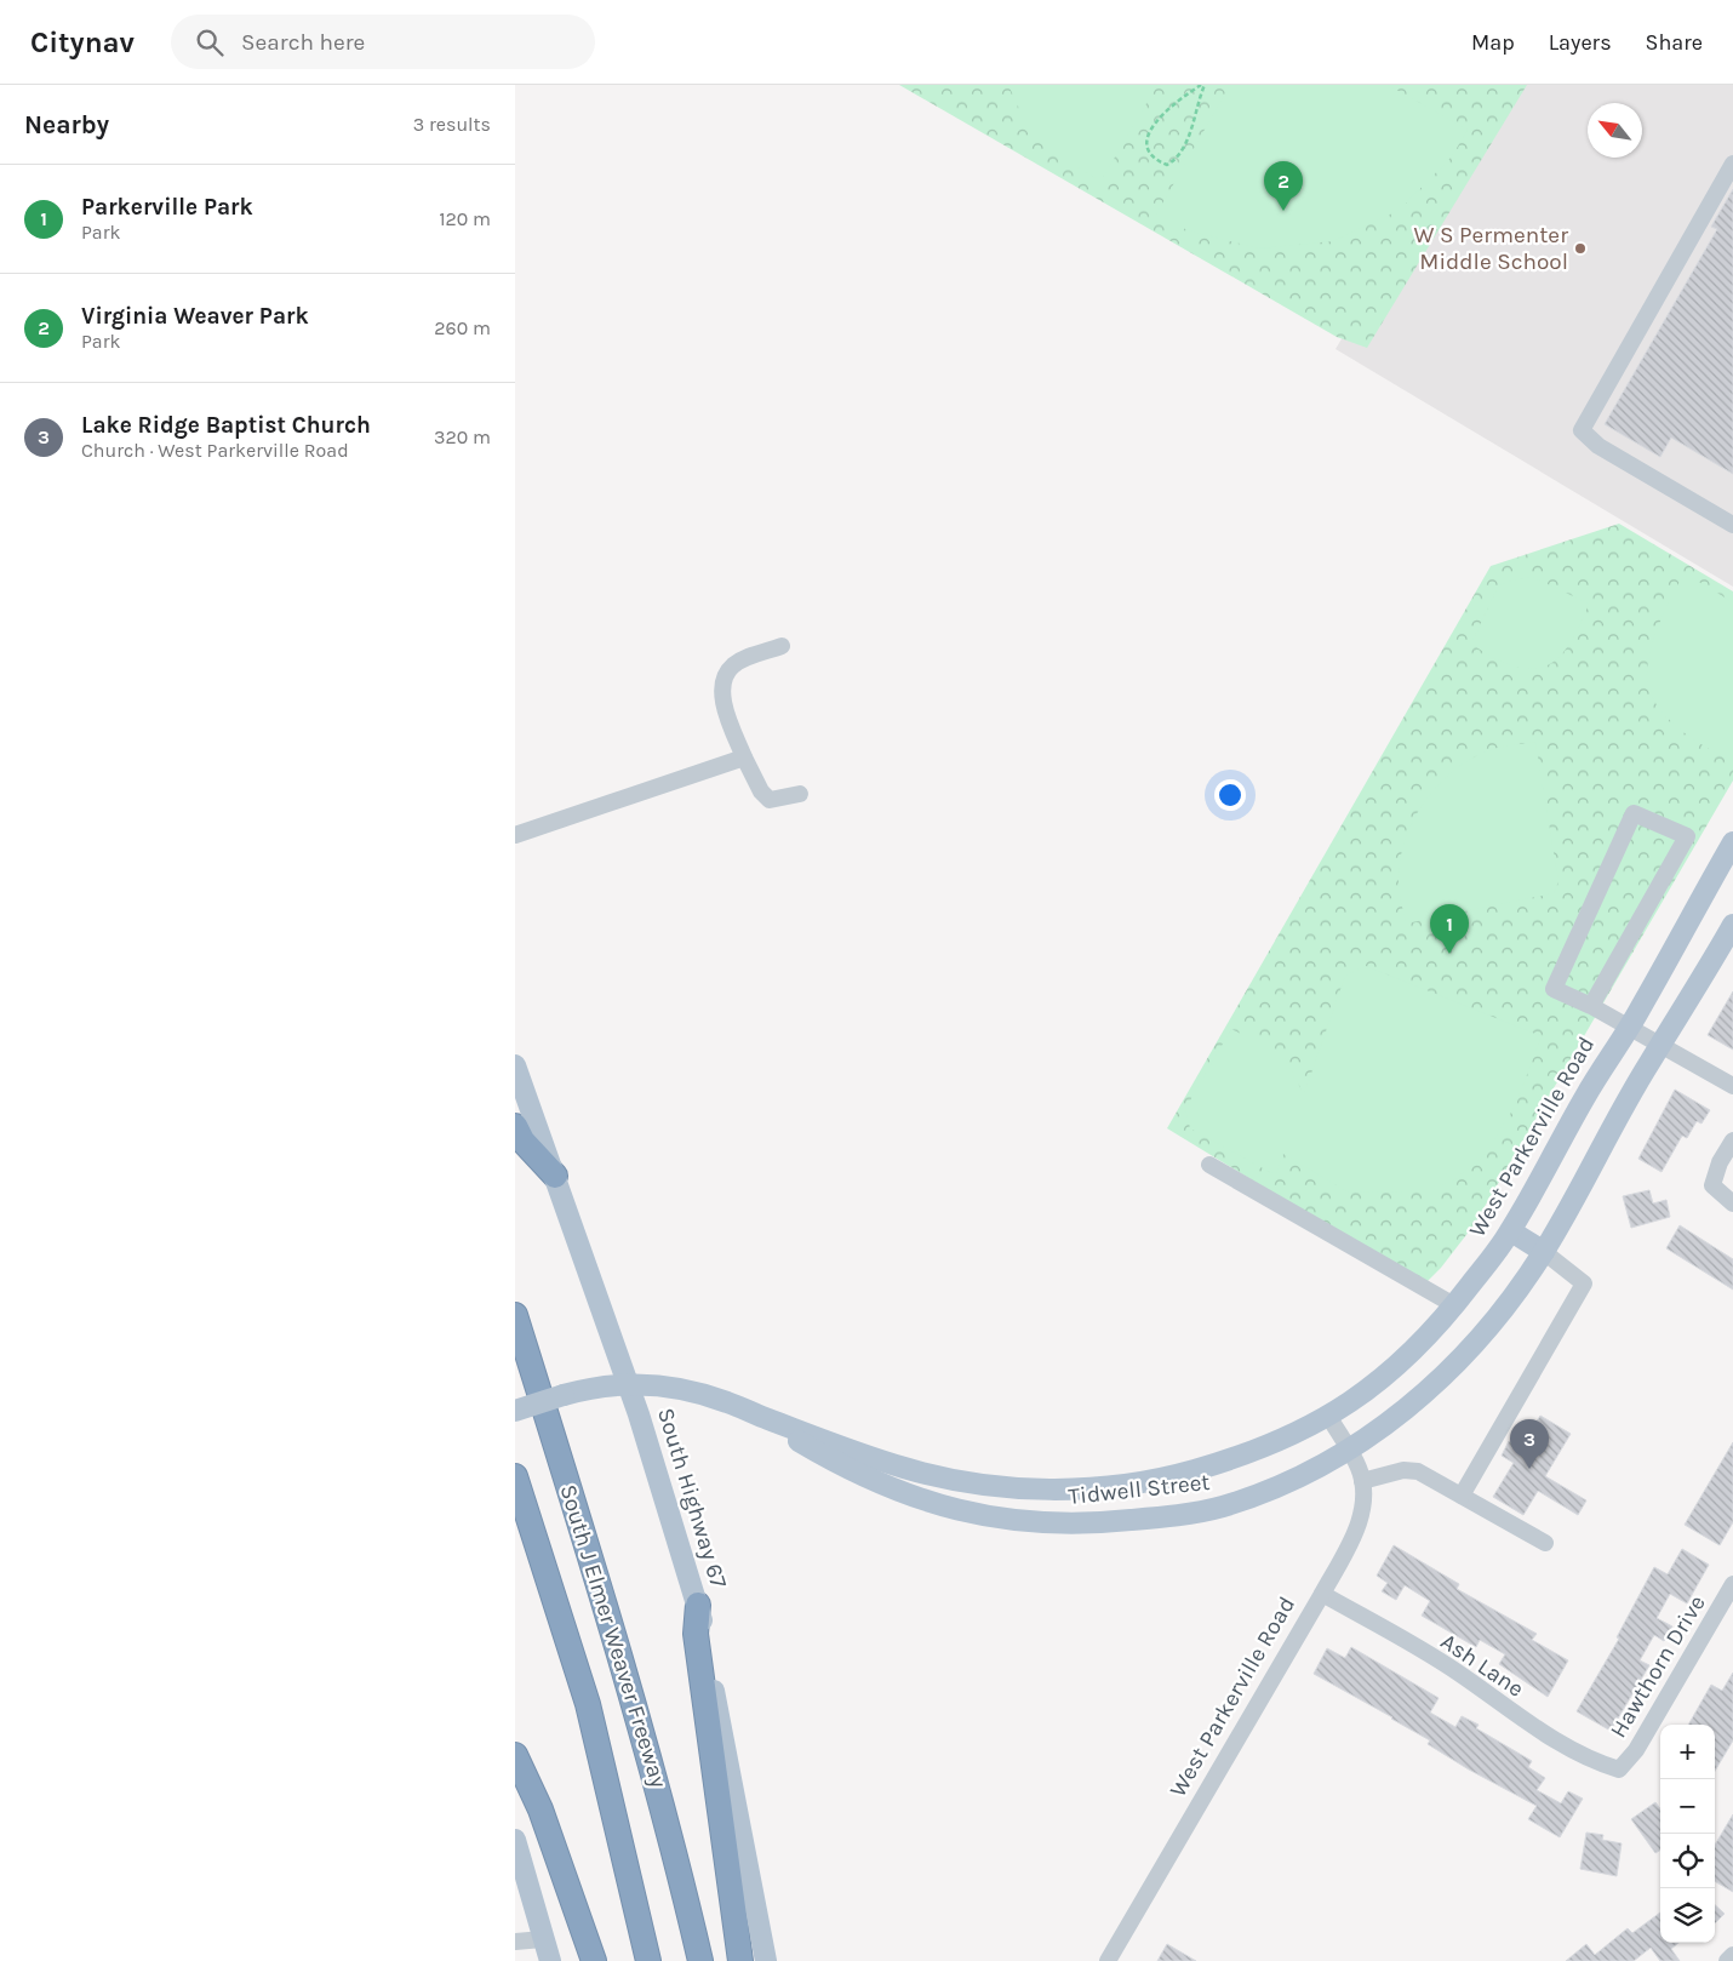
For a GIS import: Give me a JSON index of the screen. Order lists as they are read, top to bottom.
{
  "streets": {
    "highway": ["South J Elmer Weaver Freeway"],
    "main road": ["West Parkerville Road", "Tidwell Street", "South Highway 67"],
    "street": ["Ash Lane", "Hawthorn Drive"]
  },
  "crossings": [
    ["West Parkerville Road", "Tidwell Street"],
    ["West Parkerville Road", "Ash Lane"],
    ["Tidwell Street", "South Highway 67"],
    ["Ash Lane", "Hawthorn Drive"]
  ],
  "places": ["W S Permenter Middle School"],
  "north": "top left",
  "page": {
    "header": "Citynav",
    "search": "Search here",
    "nav": ["Map", "Layers", "Share"],
    "heading": ["Nearby", "3 results"],
    "pins": ["2", "1", "3"],
    "list": [
      {
        "mark": "1",
        "name": "Parkerville Park",
        "note": "Park",
        "value": "120 m"
      },
      {
        "mark": "2",
        "name": "Virginia Weaver Park",
        "note": "Park",
        "value": "260 m"
      },
      {
        "mark": "3",
        "name": "Lake Ridge Baptist Church",
        "note": "Church · West Parkerville Road",
        "value": "320 m"
      }
    ],
    "map_buttons": ["+", "−"]
  }
}
